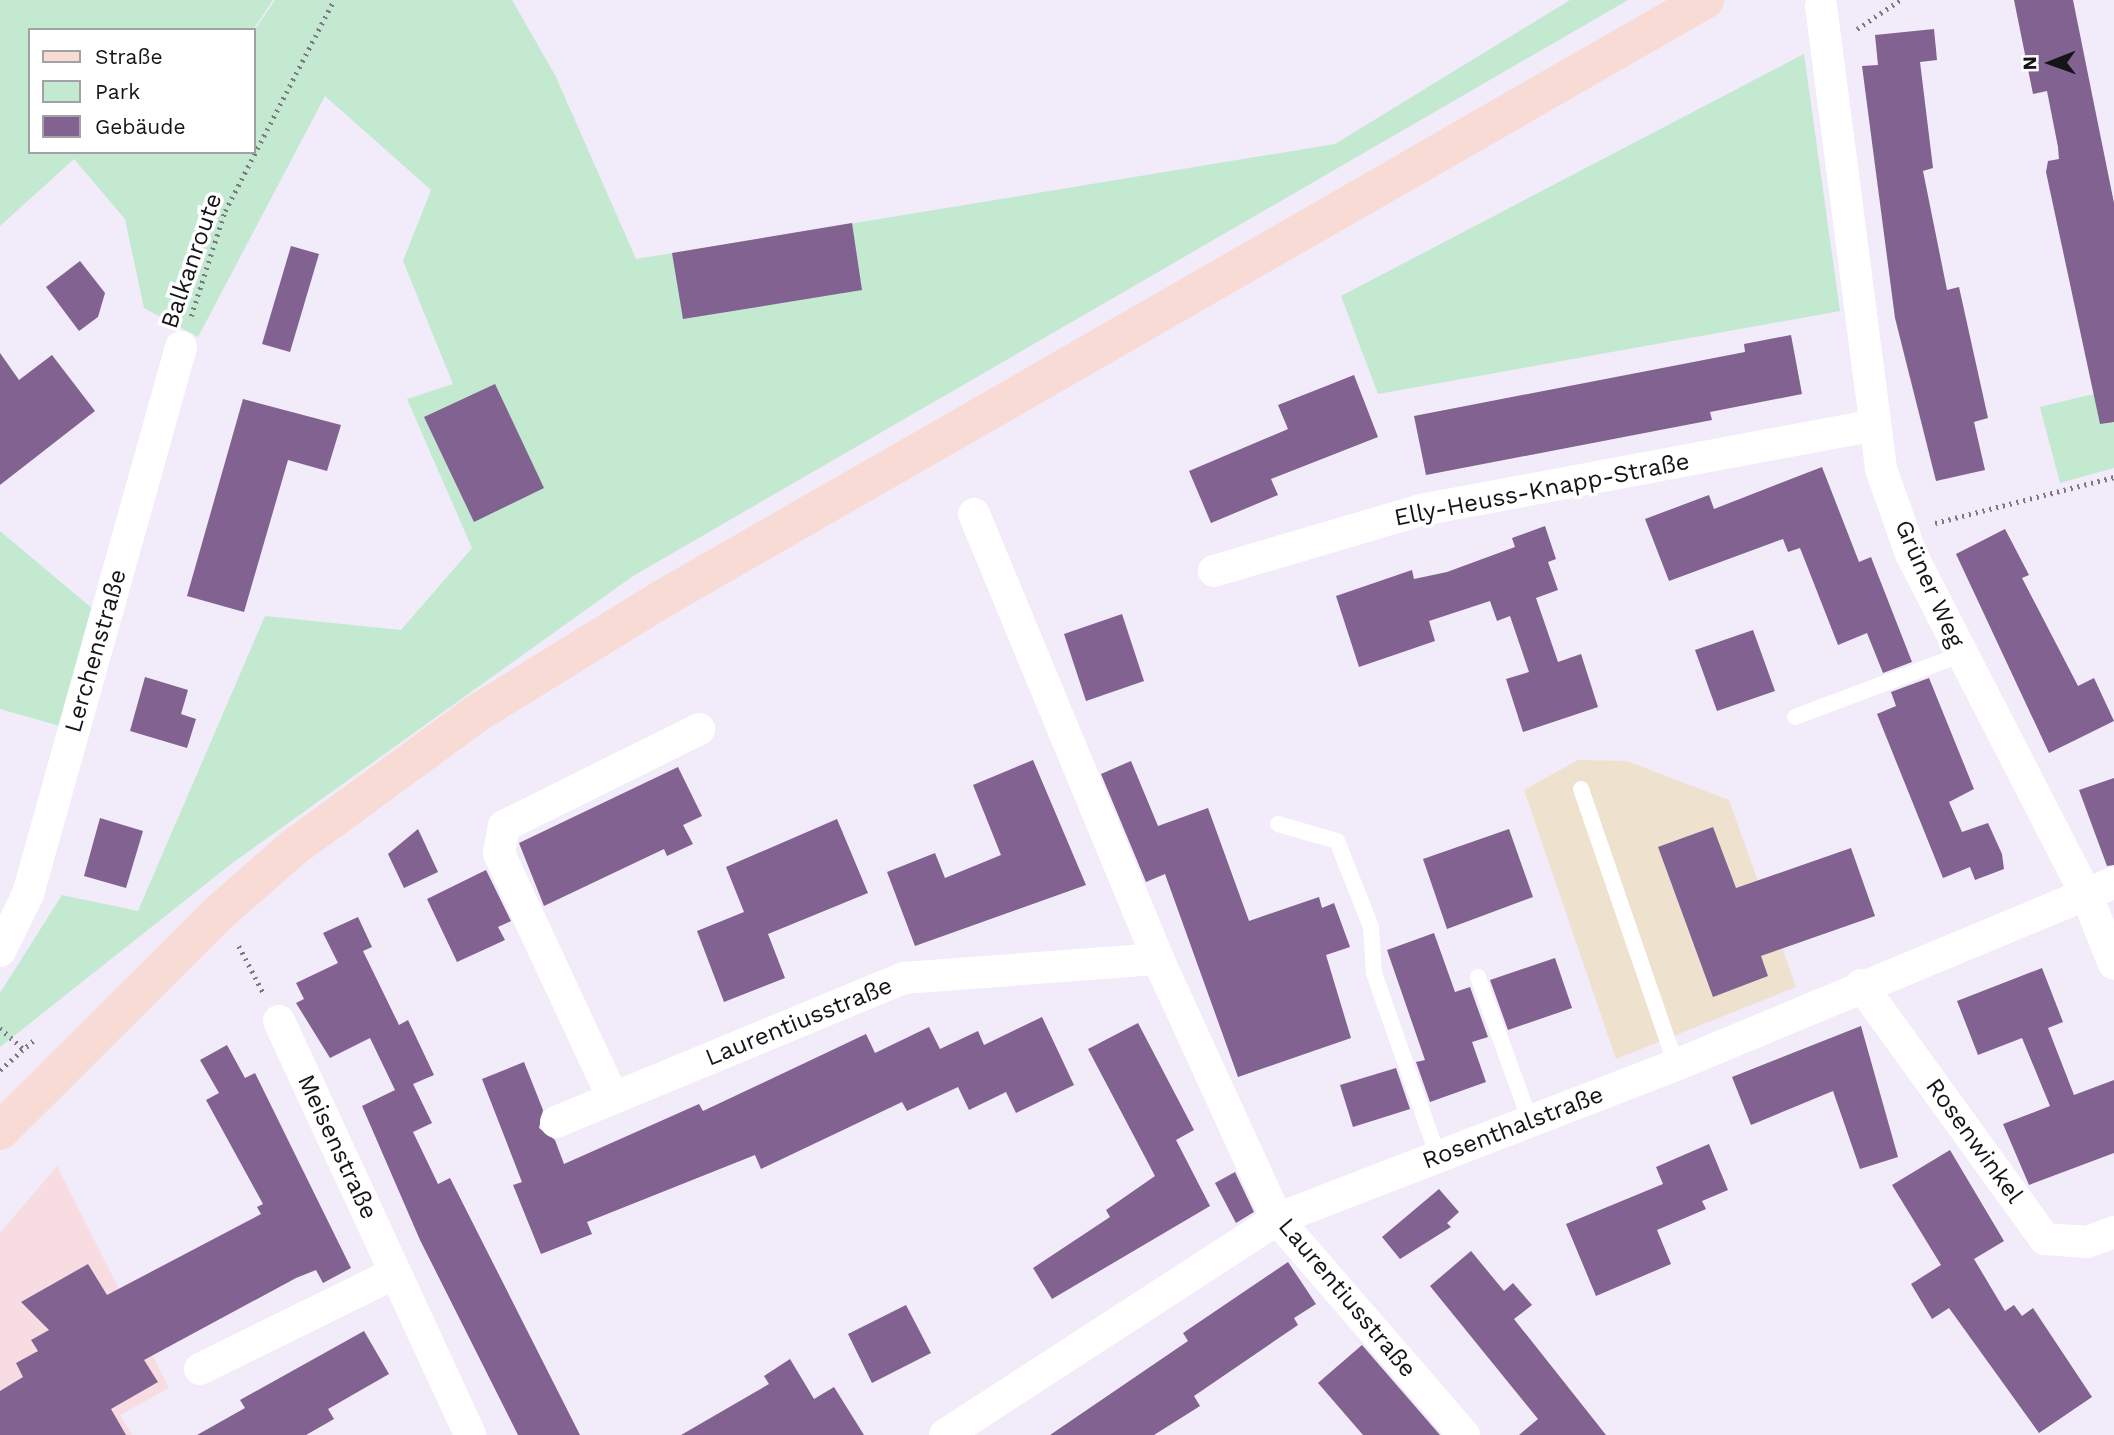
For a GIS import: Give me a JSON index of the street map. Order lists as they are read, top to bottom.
{
  "streets": {
    "street": [
      "Elly-Heuss-Knapp-Straße",
      "Grüner Weg",
      "Lerchenstraße",
      "Laurentiusstraße",
      "Rosenthalstraße",
      "Rosenwinkel",
      "Meisenstraße"
    ],
    "path": ["Balkanroute"]
  },
  "crossings": [
    ["Balkanroute", "Lerchenstraße"],
    ["Elly-Heuss-Knapp-Straße", "Grüner Weg"],
    ["Grüner Weg", "Rosenthalstraße"],
    ["Laurentiusstraße", "Rosenthalstraße"],
    ["Rosenthalstraße", "Rosenwinkel"]
  ],
  "legend": ["Straße", "Park", "Gebäude"],
  "north": "left"
}
